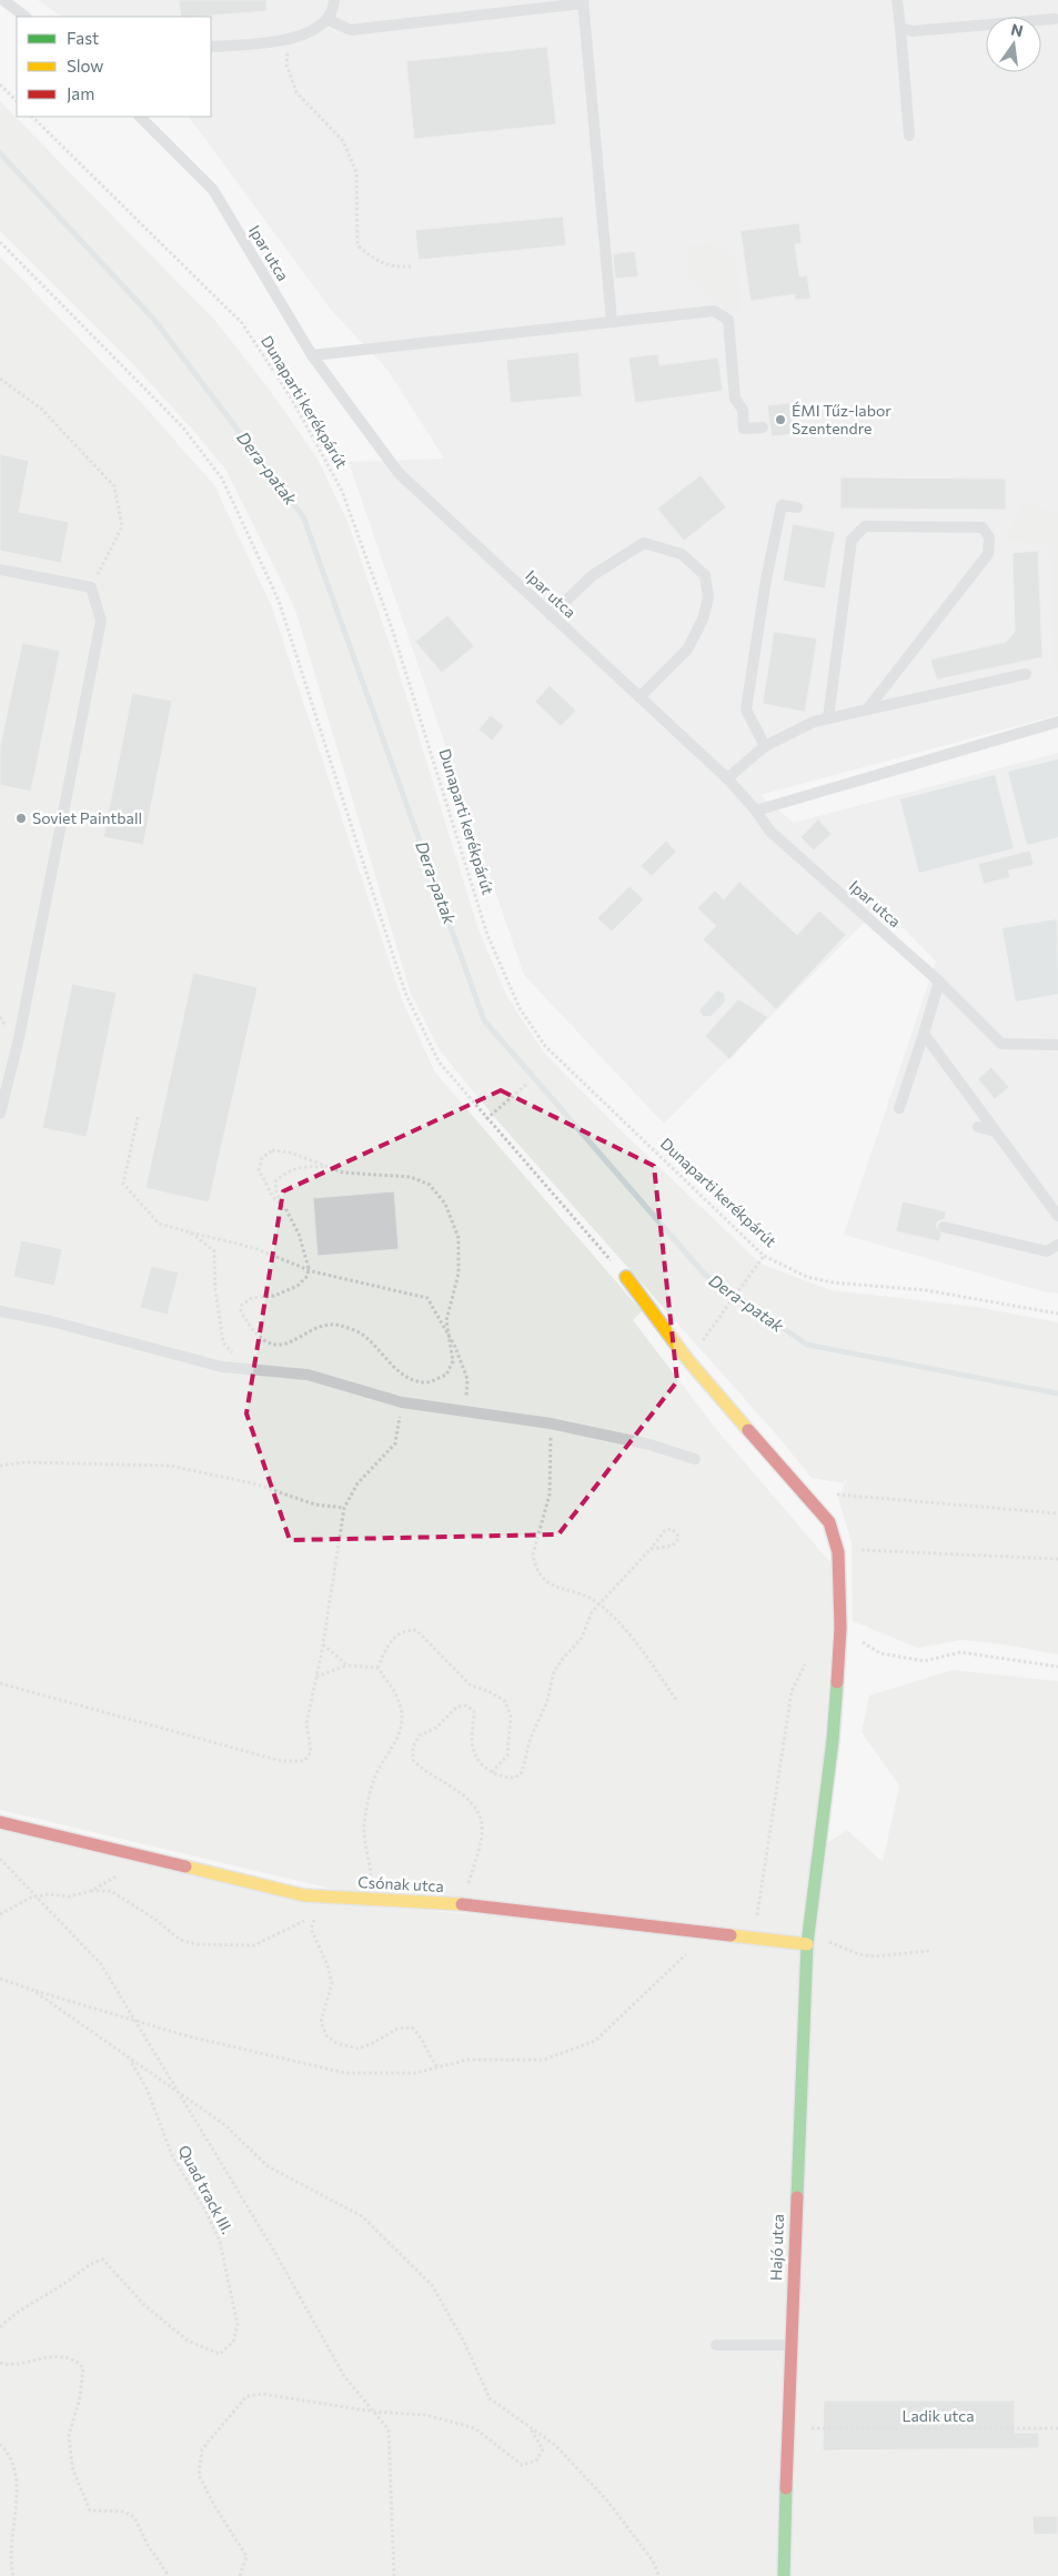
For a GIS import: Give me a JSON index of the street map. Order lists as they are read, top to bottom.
{
  "streets": {
    "street": ["Csónak utca", "Hajó utca"],
    "lane": ["Ipar utca"],
    "path": ["Dunaparti kerékpárút", "Quad track III.", "Ladik utca"]
  },
  "crossings": [
    ["Csónak utca", "Hajó utca"]
  ],
  "water": ["Dera-patak"],
  "places": ["ÉMI Tűz-labor Szentendre", "Soviet Paintball"],
  "legend": ["Fast", "Slow", "Jam"],
  "north": "top"
}
